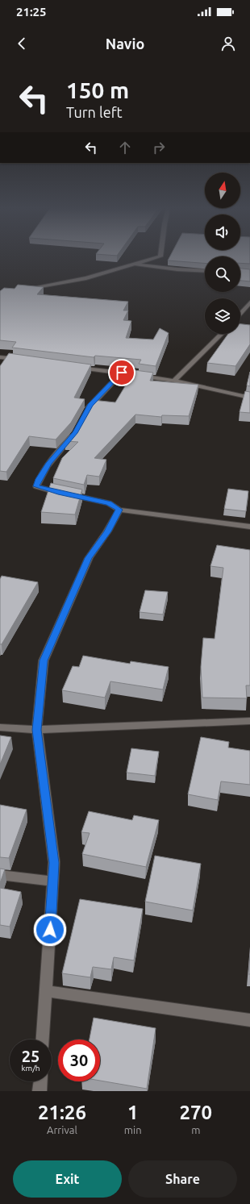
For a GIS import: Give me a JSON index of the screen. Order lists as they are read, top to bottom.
{
  "north": "top",
  "page": {
    "status": "21:25",
    "header": "Navio",
    "turn": ["150 m", "Turn left"],
    "speed": "25 km/h",
    "limit": "30",
    "eta": [
      "21:26",
      "Arrival",
      "1",
      "min",
      "270",
      "m"
    ],
    "buttons": ["Exit", "Share"]
  }
}
